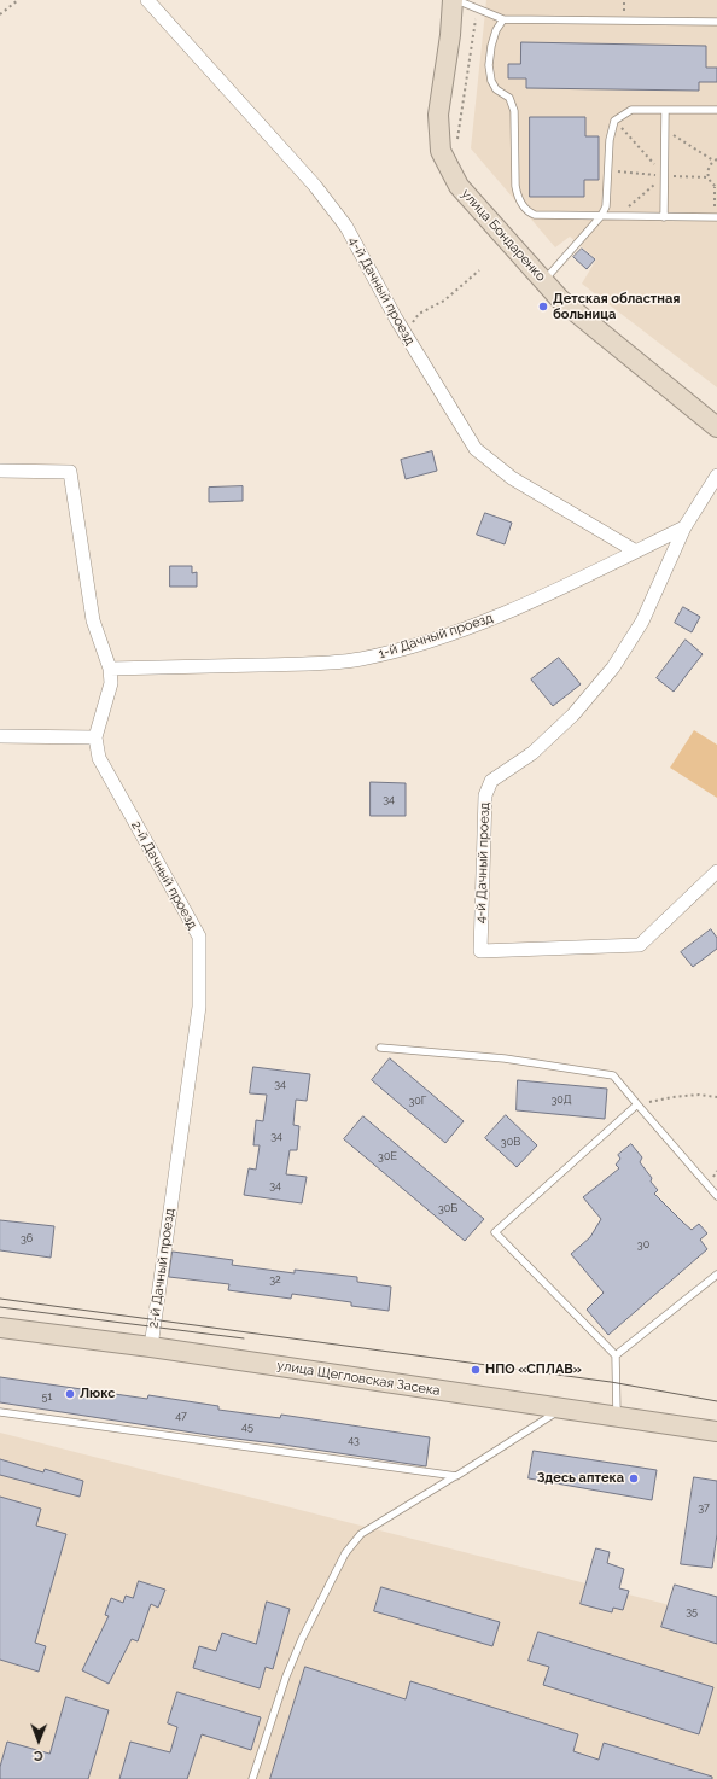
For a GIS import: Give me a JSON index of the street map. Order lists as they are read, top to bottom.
{
  "streets": {
    "street": [
      "улица Бондаренко",
      "4-й Дачный проезд",
      "1-й Дачный проезд",
      "2-й Дачный проезд",
      "улица Щегловская Засека"
    ]
  },
  "crossings": [
    ["4-й Дачный проезд", "1-й Дачный проезд"],
    ["1-й Дачный проезд", "2-й Дачный проезд"],
    ["2-й Дачный проезд", "улица Щегловская Засека"]
  ],
  "places": [
    "Детская областная больница",
    "НПО «СПЛАВ»",
    "Люкс",
    "Здесь аптека"
  ],
  "house_numbers": [
    "34",
    "34",
    "30Д",
    "30Г",
    "34",
    "30В",
    "30Е",
    "34",
    "30Б",
    "36",
    "30",
    "32",
    "51",
    "47",
    "45",
    "43",
    "37",
    "35"
  ],
  "north": "bottom"
}
